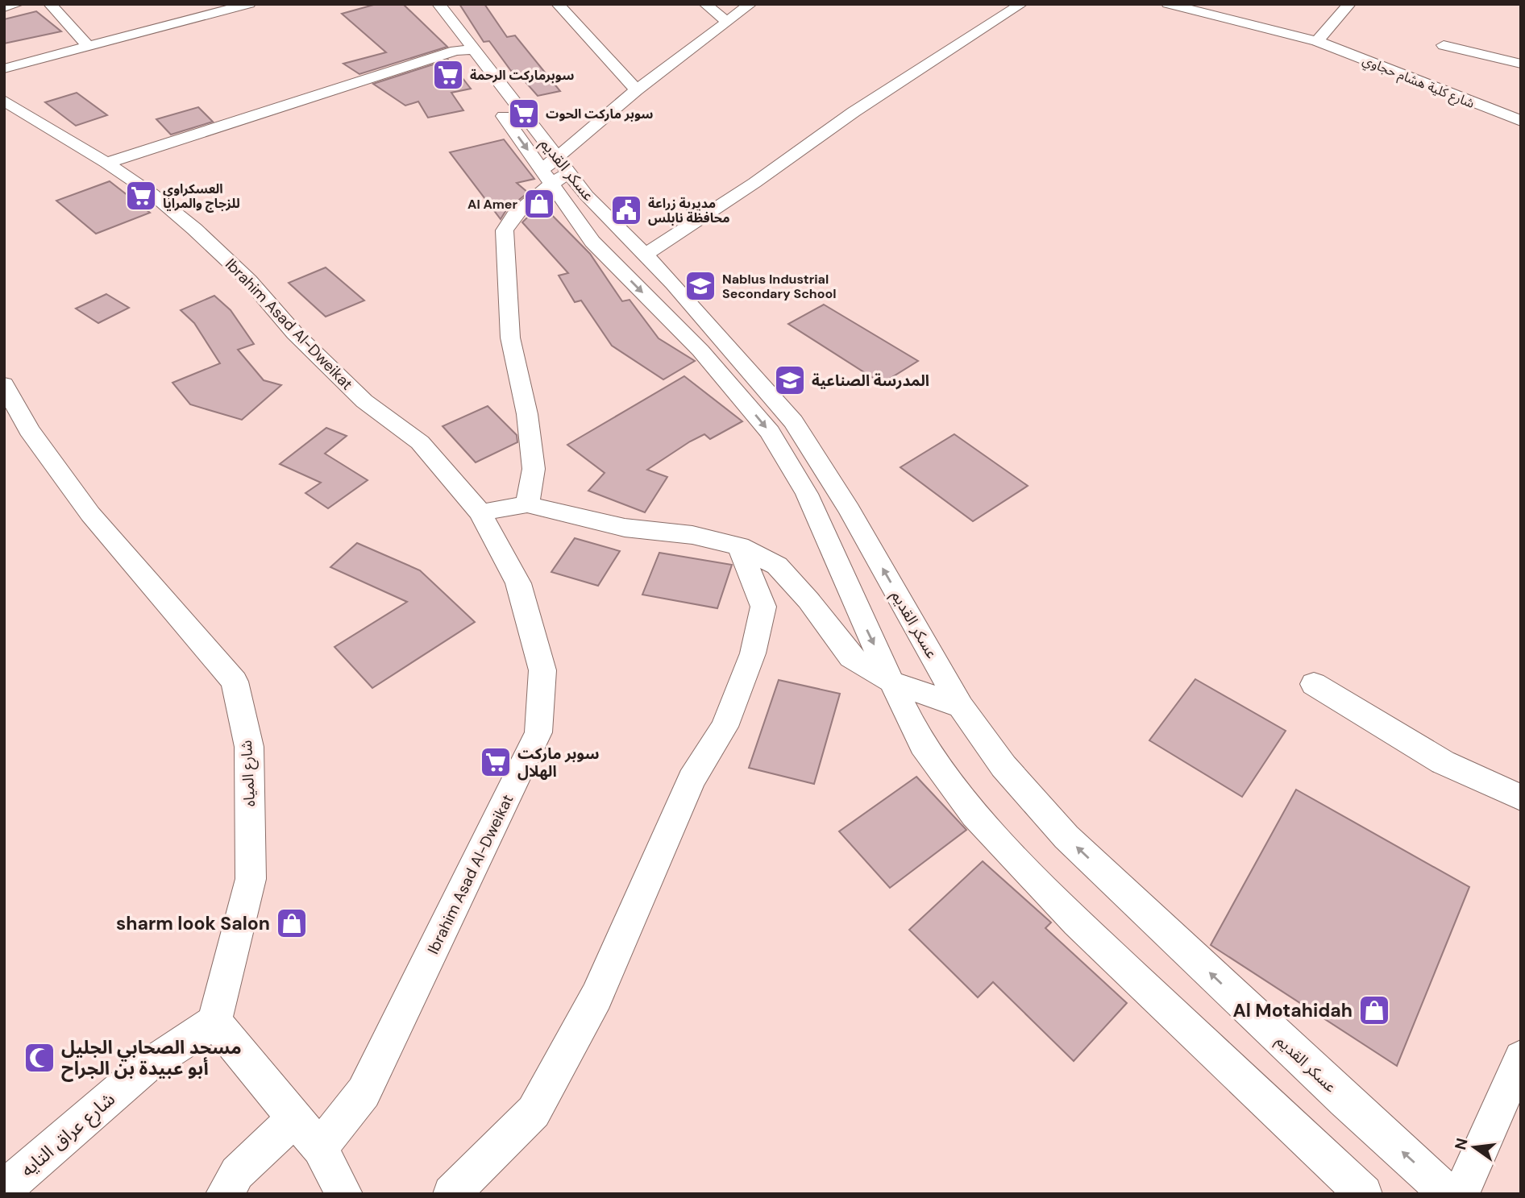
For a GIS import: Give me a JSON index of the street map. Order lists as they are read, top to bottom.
{
  "streets": {
    "street": [
      "شارع كلية هشام حجاوي",
      "عسكر القديم",
      "Ibrahim Asad Al-Dweikat",
      "شارع المياه",
      "شارع عراق التايه"
    ]
  },
  "crossings": [
    ["شارع المياه", "شارع عراق التايه"]
  ],
  "places": {
    "supermarket": [
      "سوبرماركت الرحمة",
      "سوبر ماركت الحوت",
      "العسكراوي للزجاج والمرايا",
      "سوبر ماركت الهلال"
    ],
    "shop": ["Al Amer", "sharm look Salon", "Al Motahidah"],
    "public building": ["مديرية زراعة محافظة نابلس"],
    "school or university": ["Nablus Industrial Secondary School", "المدرسة الصناعية"],
    "mosque": ["مسجد الصحابي الجليل أبو عبيدة بن الجراح"]
  },
  "north": "left"
}
